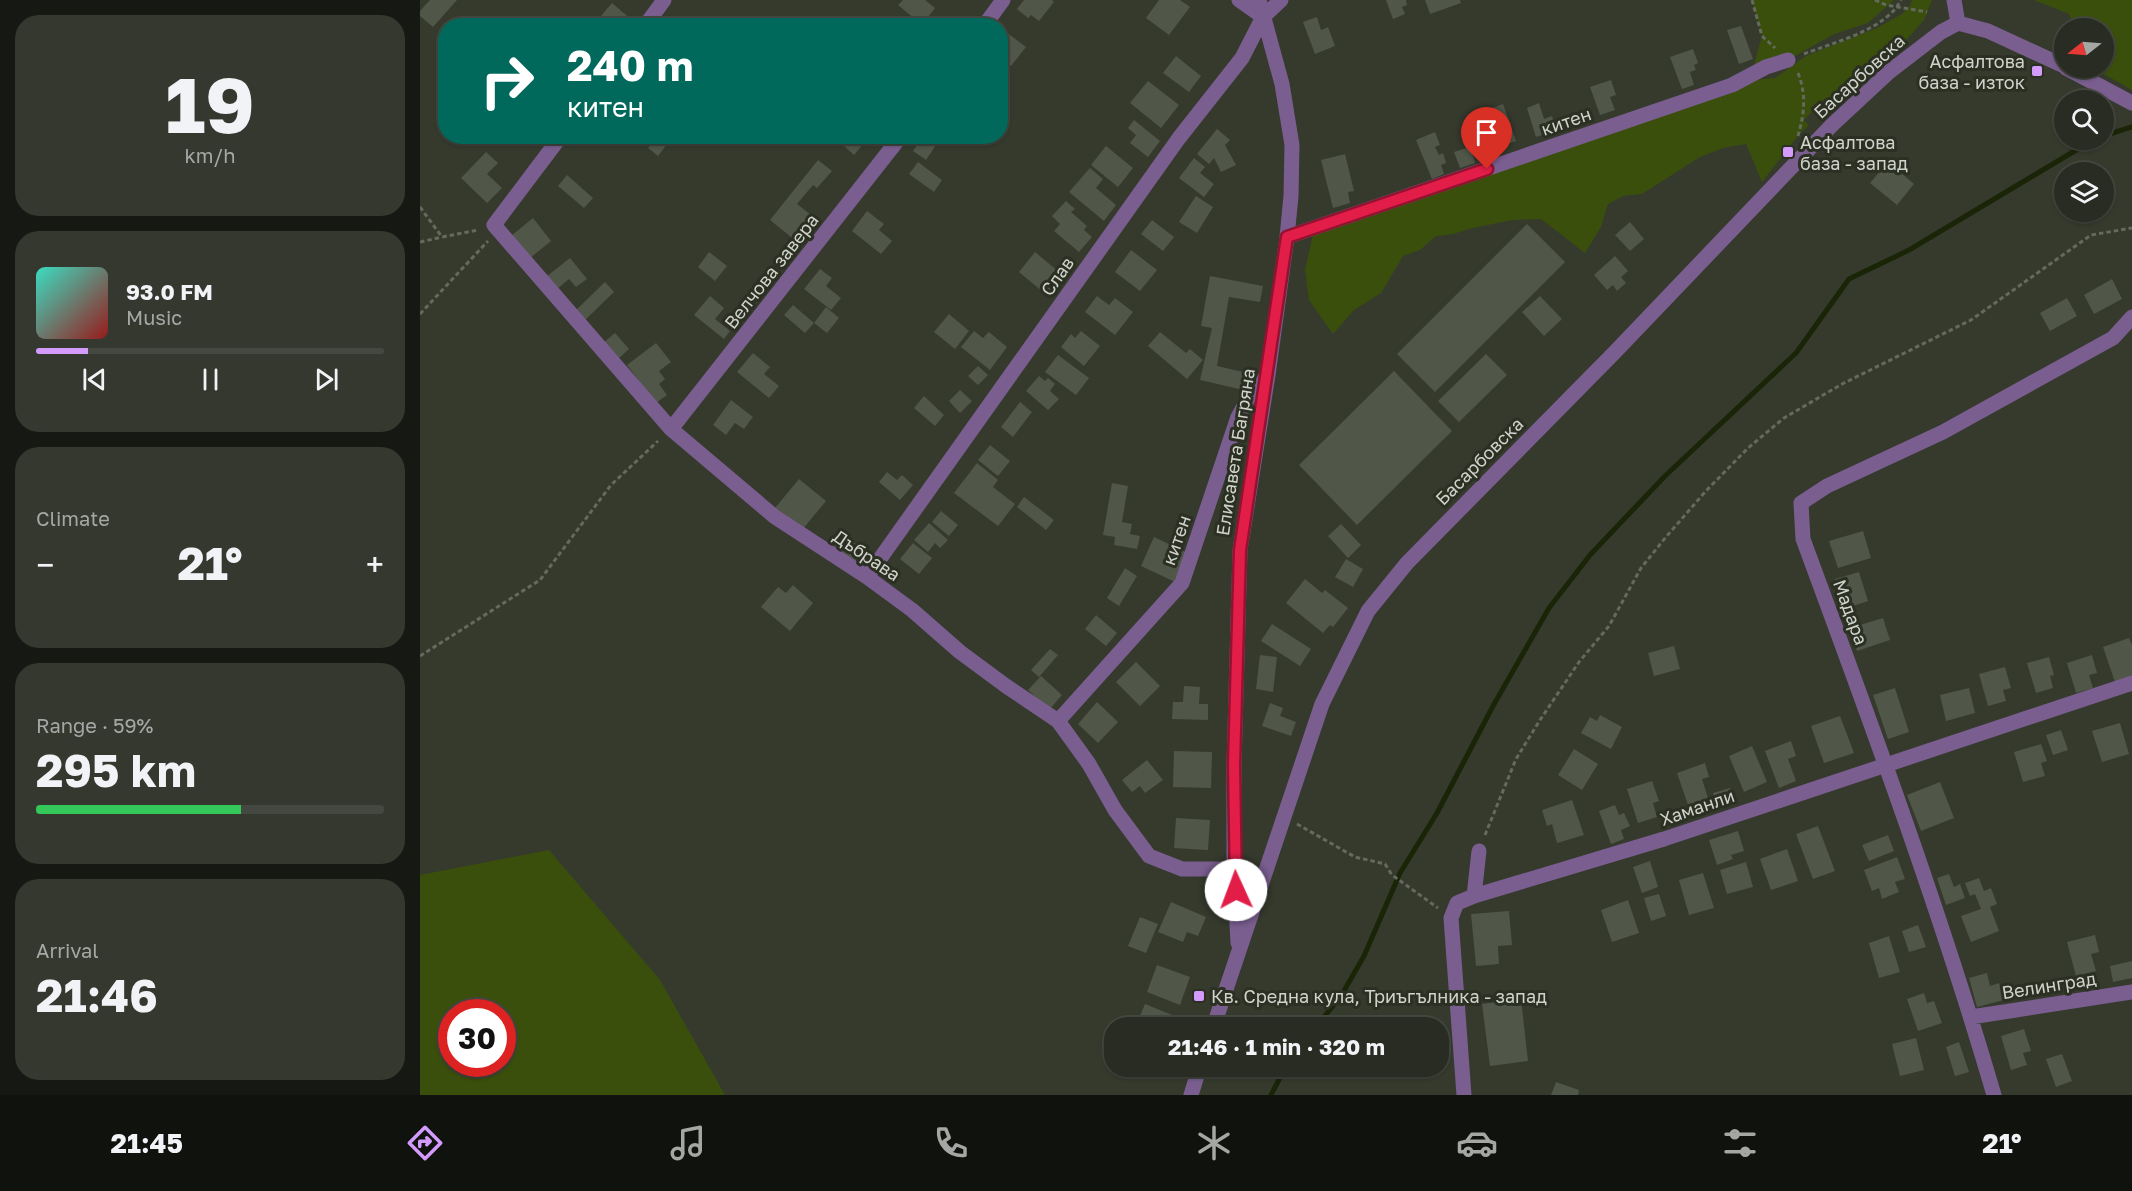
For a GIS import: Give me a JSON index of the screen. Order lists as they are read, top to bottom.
{
  "streets": {
    "street": [
      "Басарбовска",
      "китен",
      "Велчова завера",
      "Слав",
      "Елисавета Багряна",
      "Дъбрава",
      "Мадара",
      "Хаманли",
      "Велинград"
    ]
  },
  "crossings": [
    ["Басарбовска", "Елисавета Багряна"],
    ["китен", "Елисавета Багряна"],
    ["китен", "Дъбрава"],
    ["Велчова завера", "Дъбрава"],
    ["Слав", "Елисавета Багряна"],
    ["Слав", "Дъбрава"],
    ["Елисавета Багряна", "Дъбрава"],
    ["Мадара", "Хаманли"],
    ["Мадара", "Велинград"]
  ],
  "places": {
    "transit": ["Асфалтова база - изток", "Асфалтова база - запад", "Кв. Средна кула, Триъгълника - запад"]
  },
  "north": "left",
  "page": {
    "tile": [
      ["19", "km/h"],
      "Climate",
      ["Range · 59%", "295 km"],
      ["Arrival", "21:46"]
    ],
    "turn": ["240 m", "китен"],
    "song": ["93.0 FM", "Music"],
    "heat": ["−", "21°", "+"],
    "limit": "30",
    "trip": "21:46 · 1 min · 320 m",
    "tabs": ["21:45", "21°"]
  }
}
